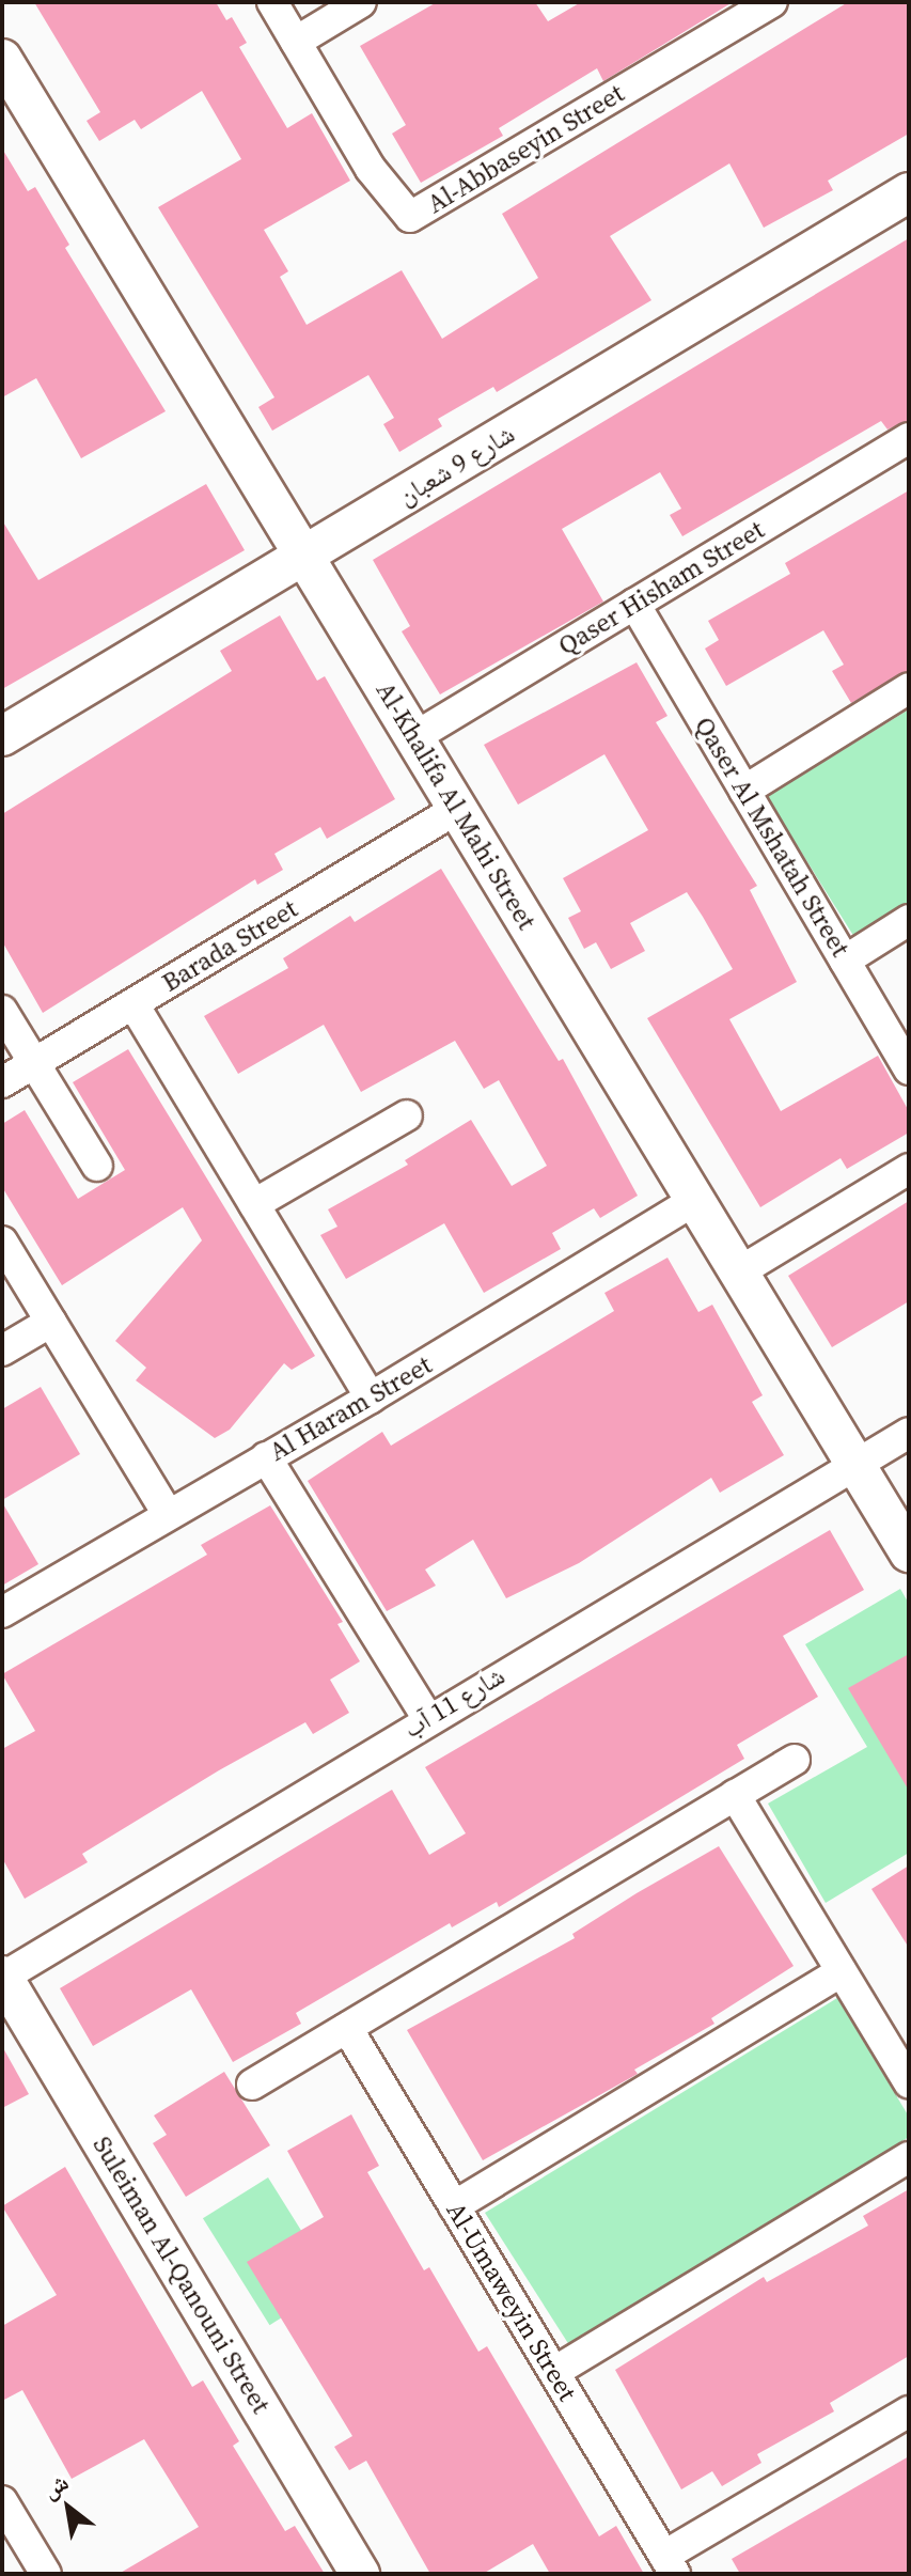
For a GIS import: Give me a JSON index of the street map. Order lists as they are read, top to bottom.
{
  "streets": {
    "street": [
      "Al-Abbaseyin Street",
      "شارع 9 شعبان",
      "Qaser Hisham Street",
      "Al-Khalifa Al Mahi Street",
      "Qaser Al Mshatah Street",
      "Barada Street",
      "Al Haram Street",
      "شارع 11 آب",
      "Suleiman Al-Qanouni Street",
      "Al-Umaweyin Street"
    ]
  },
  "crossings": [
    ["شارع 9 شعبان", "Al-Khalifa Al Mahi Street"],
    ["Qaser Hisham Street", "Al-Khalifa Al Mahi Street"],
    ["Qaser Hisham Street", "Qaser Al Mshatah Street"],
    ["Al-Khalifa Al Mahi Street", "Barada Street"],
    ["Al-Khalifa Al Mahi Street", "Al Haram Street"],
    ["Al-Khalifa Al Mahi Street", "شارع 11 آب"],
    ["شارع 11 آب", "Suleiman Al-Qanouni Street"]
  ],
  "north": "top left"
}
